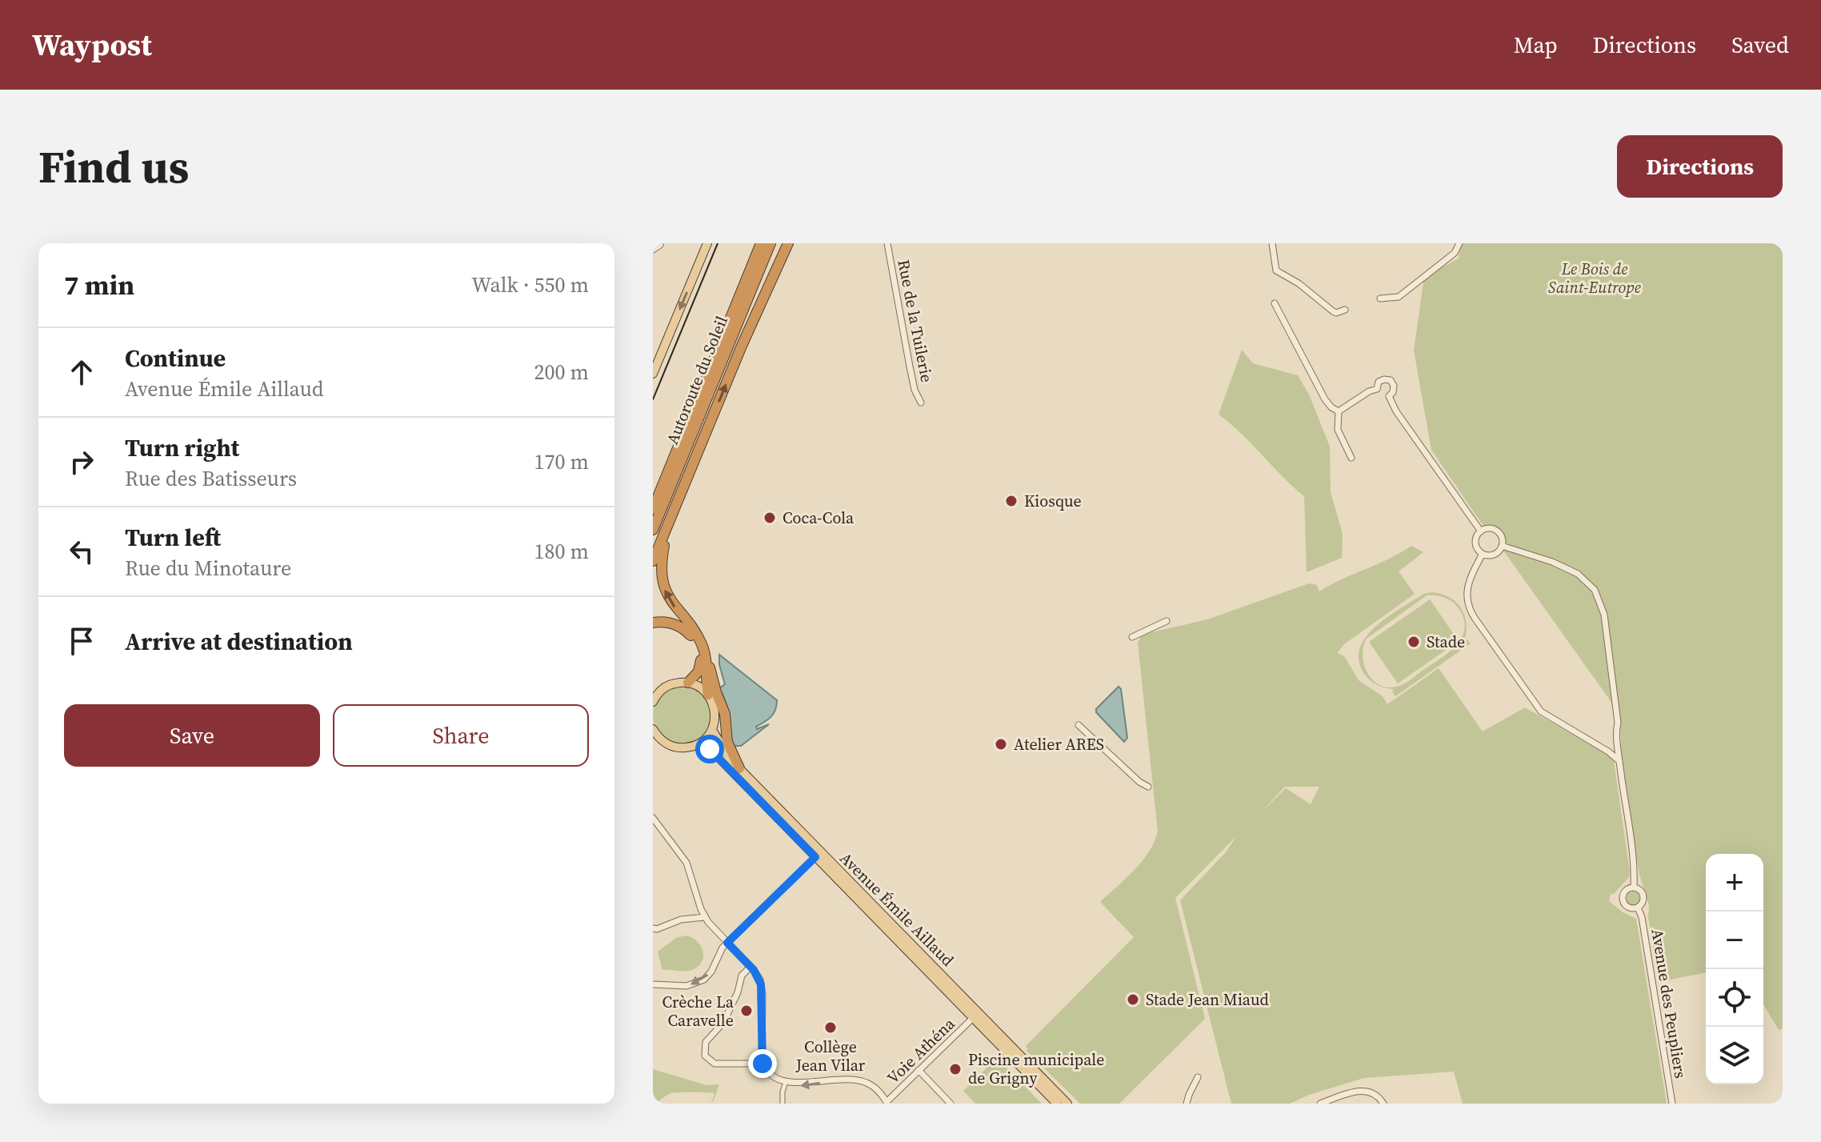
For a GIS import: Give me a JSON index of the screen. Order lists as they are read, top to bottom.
{
  "streets": {
    "highway": ["Autoroute du Soleil"],
    "main road": ["Avenue Émile Aillaud"],
    "street": ["Rue de la Tuilerie", "Avenue des Peupliers", "Voie Athéna"]
  },
  "crossings": [
    ["Avenue Émile Aillaud", "Voie Athéna"]
  ],
  "parks": ["Le Bois de Saint-Eutrope"],
  "places": [
    "Kiosque",
    "Coca-Cola",
    "Stade",
    "Atelier ARES",
    "Stade Jean Miaud",
    "Crèche La Caravelle",
    "Collège Jean Vilar",
    "Piscine municipale de Grigny"
  ],
  "page": {
    "header": "Waypost",
    "nav": ["Map", "Directions", "Saved"],
    "buttons": [
      "Directions",
      ["Save", "Share"]
    ],
    "title": "Find us",
    "heading": ["7 min", "Walk · 550 m"],
    "list": [
      ["Continue", "Avenue Émile Aillaud", "200 m"],
      ["Turn right", "Rue des Batisseurs", "170 m"],
      ["Turn left", "Rue du Minotaure", "180 m"],
      "Arrive at destination"
    ],
    "map_buttons": ["+", "−"]
  }
}
